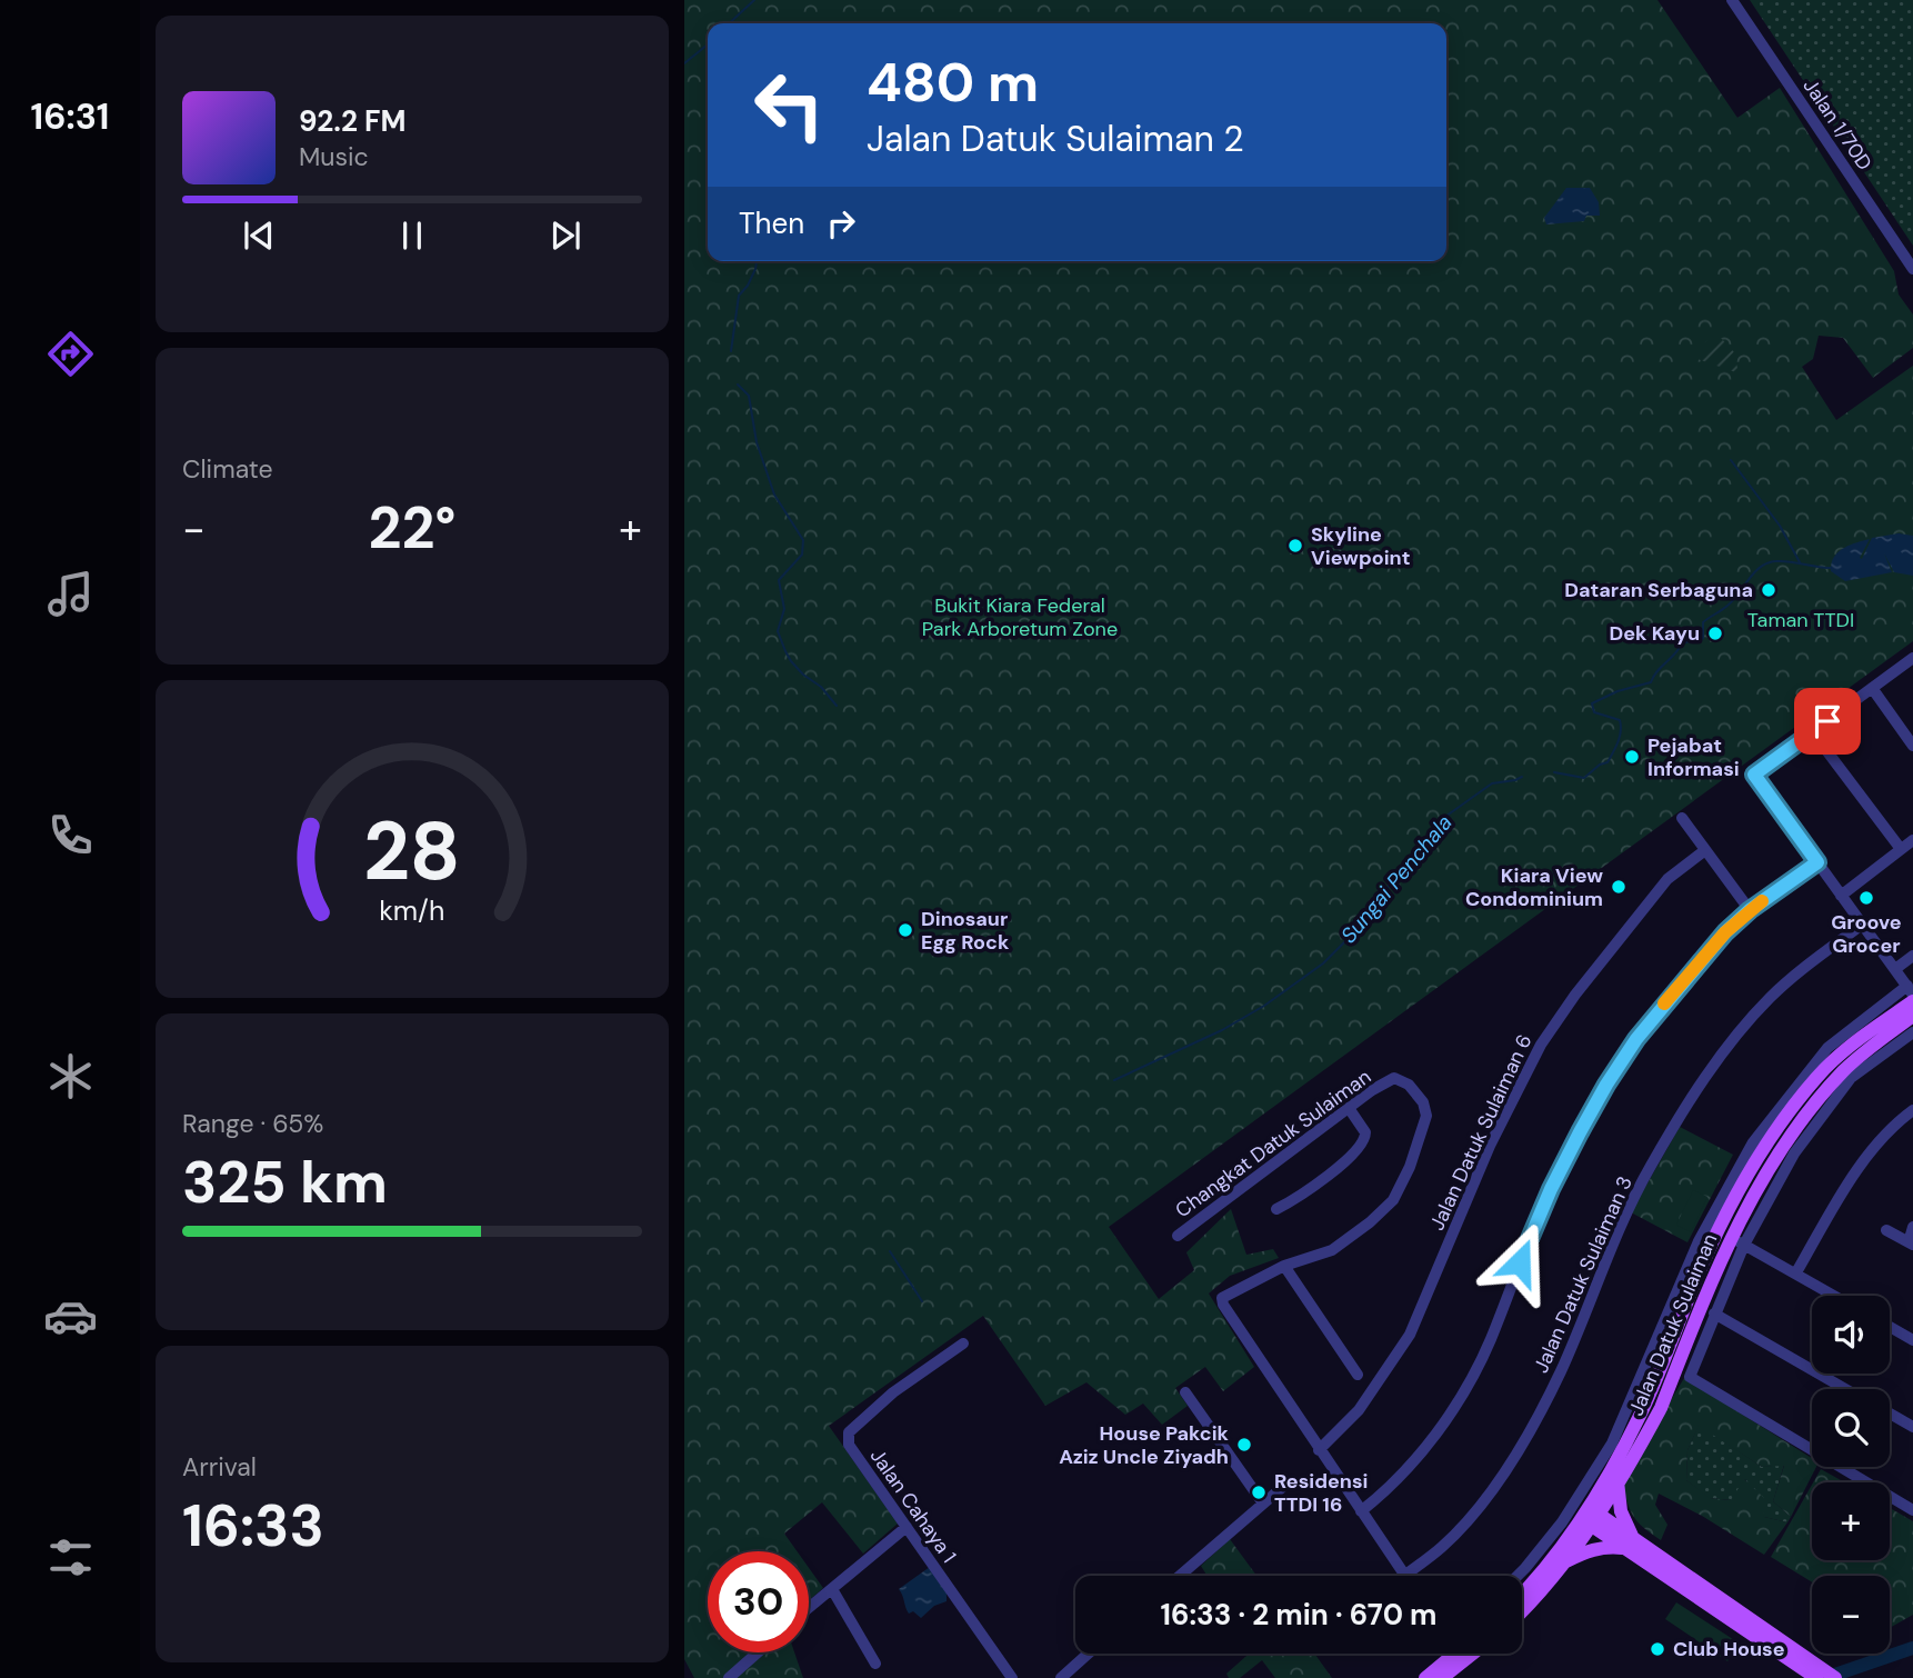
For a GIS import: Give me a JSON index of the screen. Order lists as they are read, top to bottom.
{
  "streets": {
    "main road": ["Jalan Datuk Sulaiman"],
    "street": [
      "Jalan 1/70D",
      "Jalan Datuk Sulaiman 6",
      "Changkat Datuk Sulaiman",
      "Jalan Datuk Sulaiman 3",
      "Jalan Cahaya 1"
    ]
  },
  "crossings": [
    ["Jalan Datuk Sulaiman 6", "Changkat Datuk Sulaiman"]
  ],
  "water": ["Sungai Penchala"],
  "parks": ["Bukit Kiara Federal Park Arboretum Zone", "Taman TTDI"],
  "places": [
    "Skyline Viewpoint",
    "Dataran Serbaguna",
    "Dek Kayu",
    "Pejabat Informasi",
    "Kiara View Condominium",
    "Groove Grocer",
    "Dinosaur Egg Rock",
    "House Pakcik Aziz Uncle Ziyadh",
    "Residensi TTDI 16",
    "Club House"
  ],
  "page": {
    "tabs": "16:31",
    "turn": ["480 m", "Jalan Datuk Sulaiman 2"],
    "song": ["92.2 FM", "Music"],
    "then": "Then",
    "tile": [
      "Climate",
      ["Range · 65%", "325 km"],
      ["Arrival", "16:33"]
    ],
    "heat": ["−", "22°", "+"],
    "map_buttons": ["+", "−"],
    "limit": "30",
    "trip": "16:33 · 2 min · 670 m",
    "gauge": ["28", "km/h"]
  }
}
